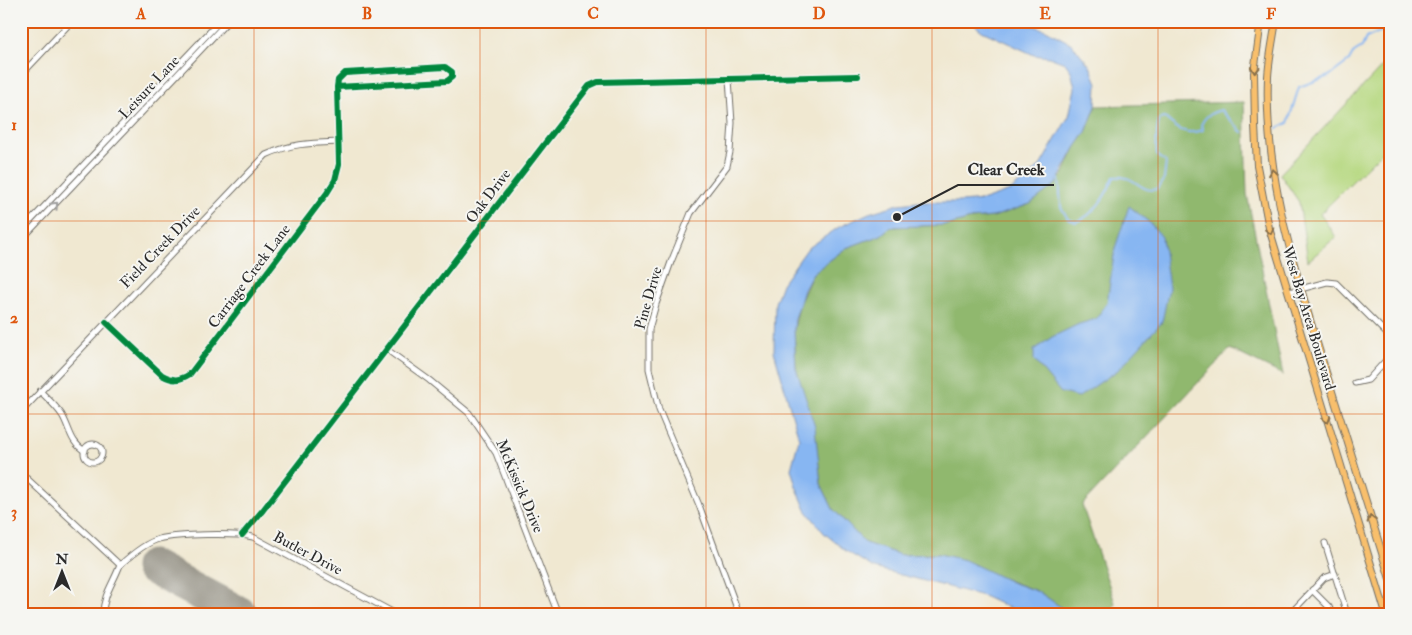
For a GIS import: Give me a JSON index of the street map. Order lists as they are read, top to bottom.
{
  "streets": {
    "main road": ["West Bay Area Boulevard"],
    "street": [
      "Leisure Lane",
      "Oak Drive",
      "Field Creek Drive",
      "Carriage Creek Lane",
      "Pine Drive",
      "McKissick Drive",
      "Butler Drive"
    ]
  },
  "crossings": [
    ["Oak Drive", "Pine Drive"],
    ["Oak Drive", "McKissick Drive"],
    ["Oak Drive", "Butler Drive"],
    ["Field Creek Drive", "Carriage Creek Lane"]
  ],
  "places": ["Clear Creek"],
  "north": "top",
  "grid": {
    "columns": [
      "A",
      "B",
      "C",
      "D",
      "E",
      "F"
    ],
    "rows": ["1", "2", "3"]
  }
}
